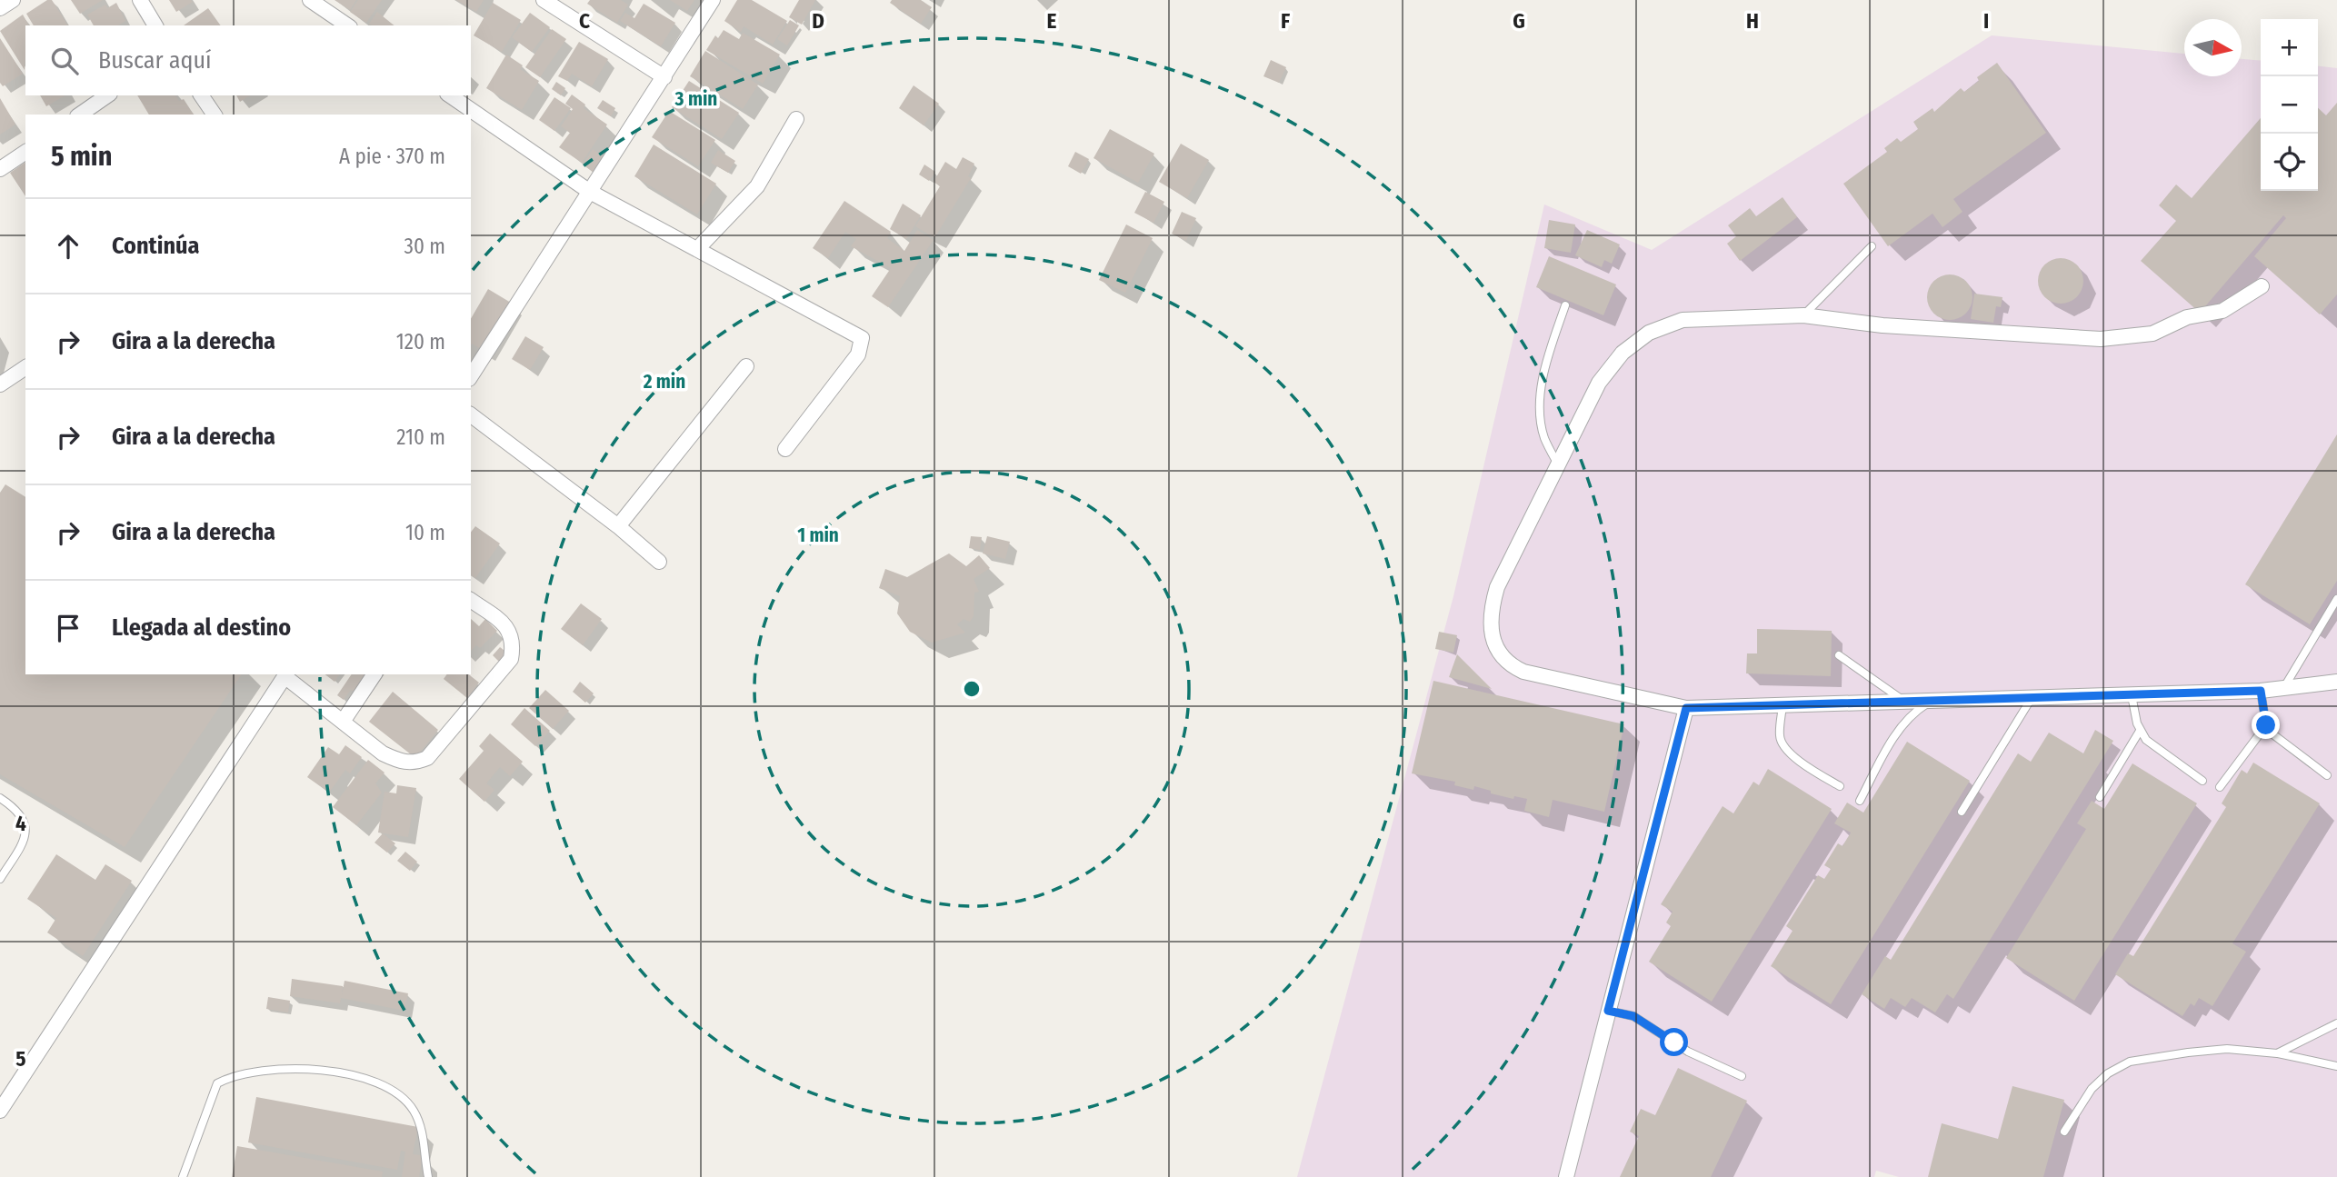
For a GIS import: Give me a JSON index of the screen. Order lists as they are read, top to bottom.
{
  "north": "right",
  "page": {
    "map_buttons": ["+", "−"],
    "search": "Buscar aquí",
    "heading": ["5 min", "A pie · 370 m"],
    "list": [
      ["Continúa", "30 m"],
      ["Gira a la derecha", "120 m"],
      ["Gira a la derecha", "210 m"],
      ["Gira a la derecha", "10 m"],
      "Llegada al destino"
    ]
  },
  "grid": {
    "columns": [
      "C",
      "D",
      "E",
      "F",
      "G",
      "H",
      "I"
    ],
    "rows": ["4", "5"]
  },
  "rings": ["3 min", "2 min", "1 min"]
}
